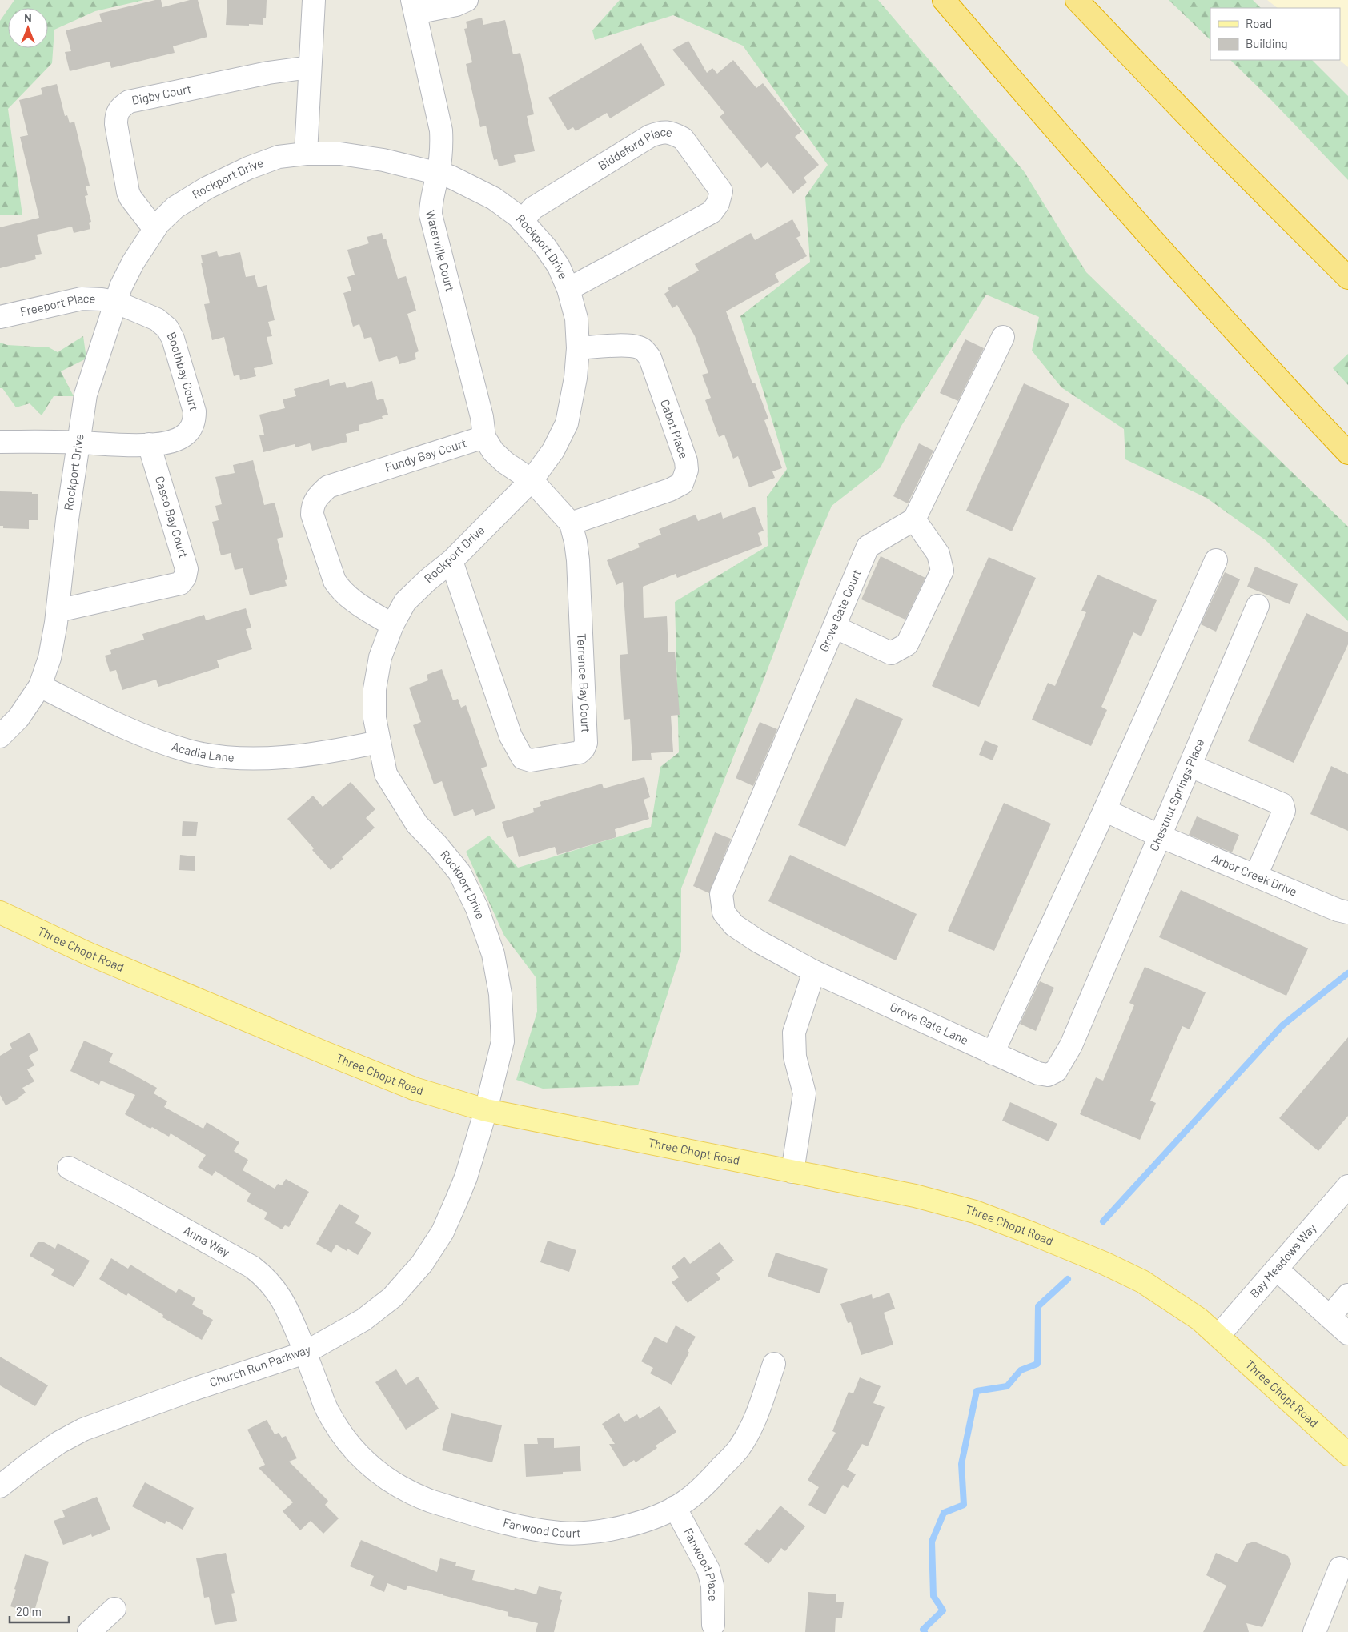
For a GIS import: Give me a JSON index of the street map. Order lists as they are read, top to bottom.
{
  "streets": {
    "main road": ["Three Chopt Road"],
    "street": [
      "Digby Court",
      "Biddeford Place",
      "Rockport Drive",
      "Waterville Court",
      "Freeport Place",
      "Boothbay Court",
      "Cabot Place",
      "Fundy Bay Court",
      "Casco Bay Court",
      "Grove Gate Court",
      "Terrence Bay Court",
      "Acadia Lane",
      "Chestnut Springs Place",
      "Arbor Creek Drive",
      "Grove Gate Lane",
      "Anna Way",
      "Bay Meadows Way",
      "Church Run Parkway",
      "Fanwood Court",
      "Fanwood Place"
    ]
  },
  "crossings": [
    ["Digby Court", "Rockport Drive"],
    ["Biddeford Place", "Rockport Drive"],
    ["Rockport Drive", "Waterville Court"],
    ["Rockport Drive", "Freeport Place"],
    ["Rockport Drive", "Boothbay Court"],
    ["Rockport Drive", "Cabot Place"],
    ["Rockport Drive", "Fundy Bay Court"],
    ["Rockport Drive", "Casco Bay Court"],
    ["Rockport Drive", "Terrence Bay Court"],
    ["Rockport Drive", "Acadia Lane"],
    ["Rockport Drive", "Three Chopt Road"],
    ["Rockport Drive", "Church Run Parkway"],
    ["Waterville Court", "Fundy Bay Court"],
    ["Waterville Court", "Terrence Bay Court"],
    ["Freeport Place", "Boothbay Court"],
    ["Boothbay Court", "Casco Bay Court"],
    ["Cabot Place", "Terrence Bay Court"],
    ["Grove Gate Court", "Grove Gate Lane"],
    ["Chestnut Springs Place", "Arbor Creek Drive"],
    ["Chestnut Springs Place", "Grove Gate Lane"],
    ["Three Chopt Road", "Bay Meadows Way"],
    ["Three Chopt Road", "Church Run Parkway"],
    ["Anna Way", "Church Run Parkway"],
    ["Anna Way", "Fanwood Court"],
    ["Church Run Parkway", "Fanwood Court"],
    ["Fanwood Court", "Fanwood Place"]
  ],
  "legend": ["Road", "Building"],
  "scale_bar": "20 m",
  "north": "top"
}
